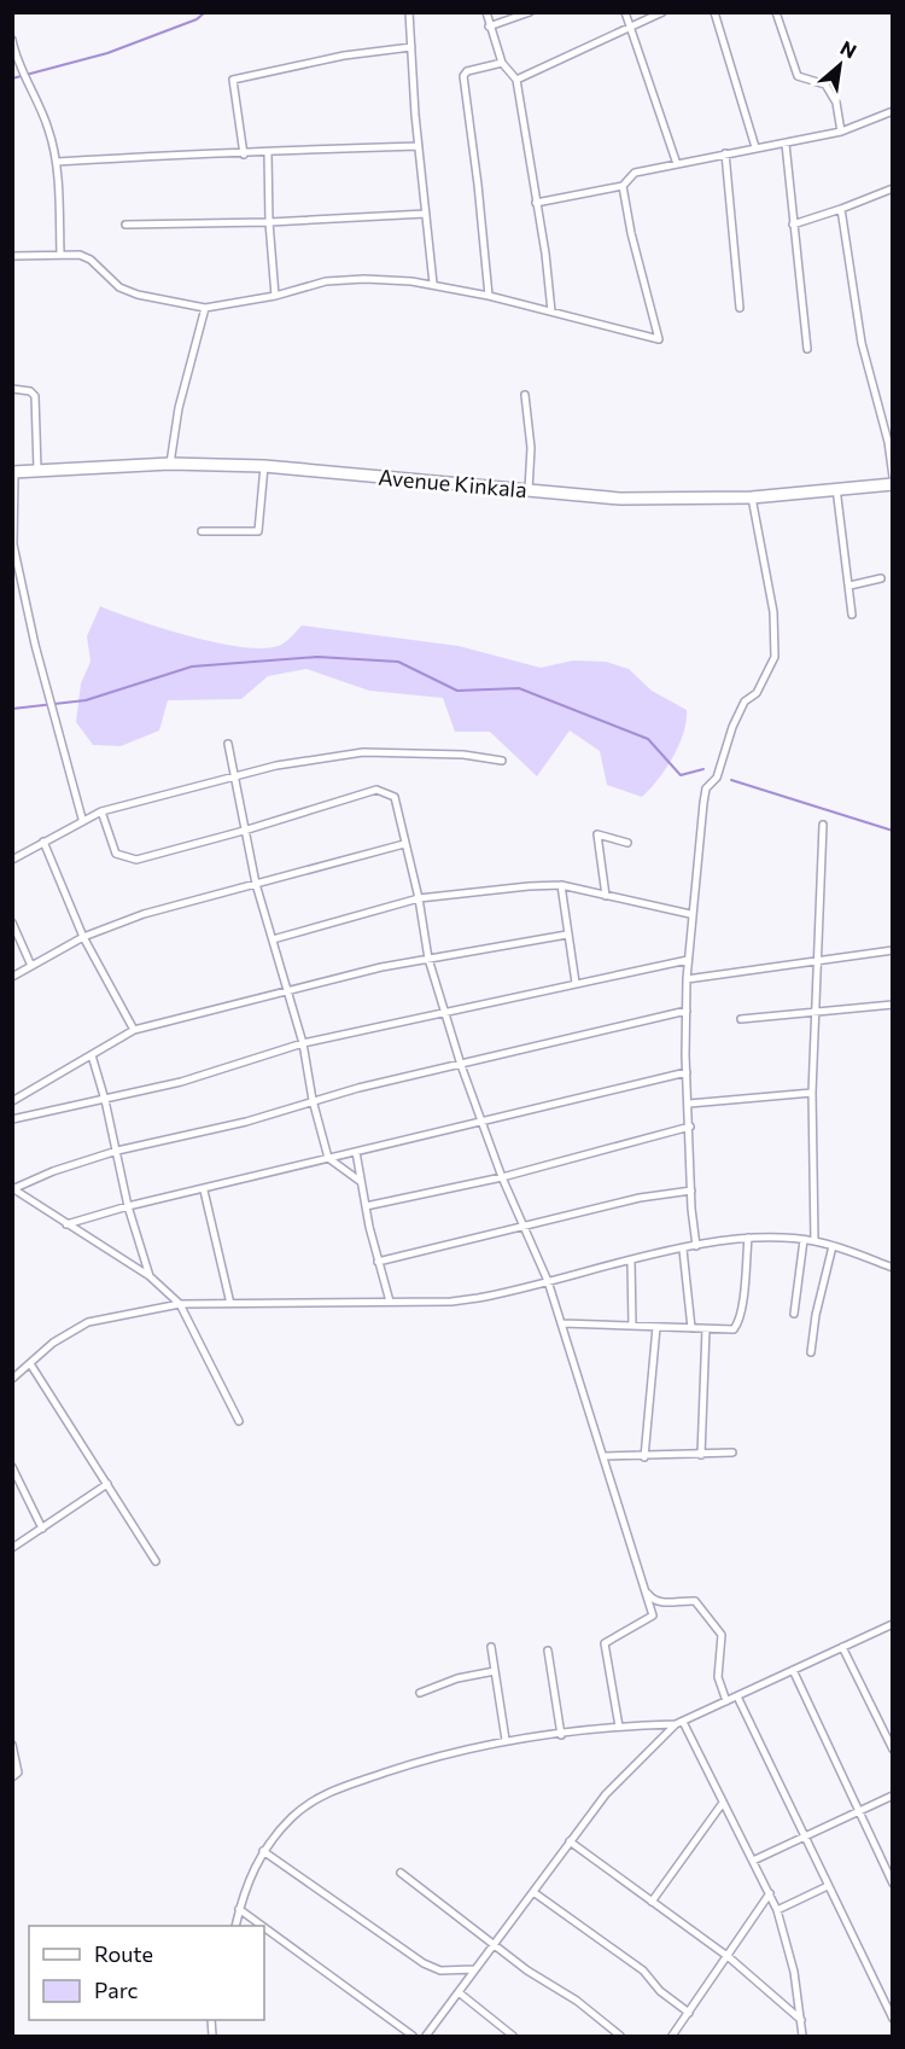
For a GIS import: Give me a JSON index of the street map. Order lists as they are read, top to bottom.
{
  "streets": {
    "main road": ["Avenue Kinkala"]
  },
  "legend": ["Route", "Parc"],
  "north": "top right"
}
